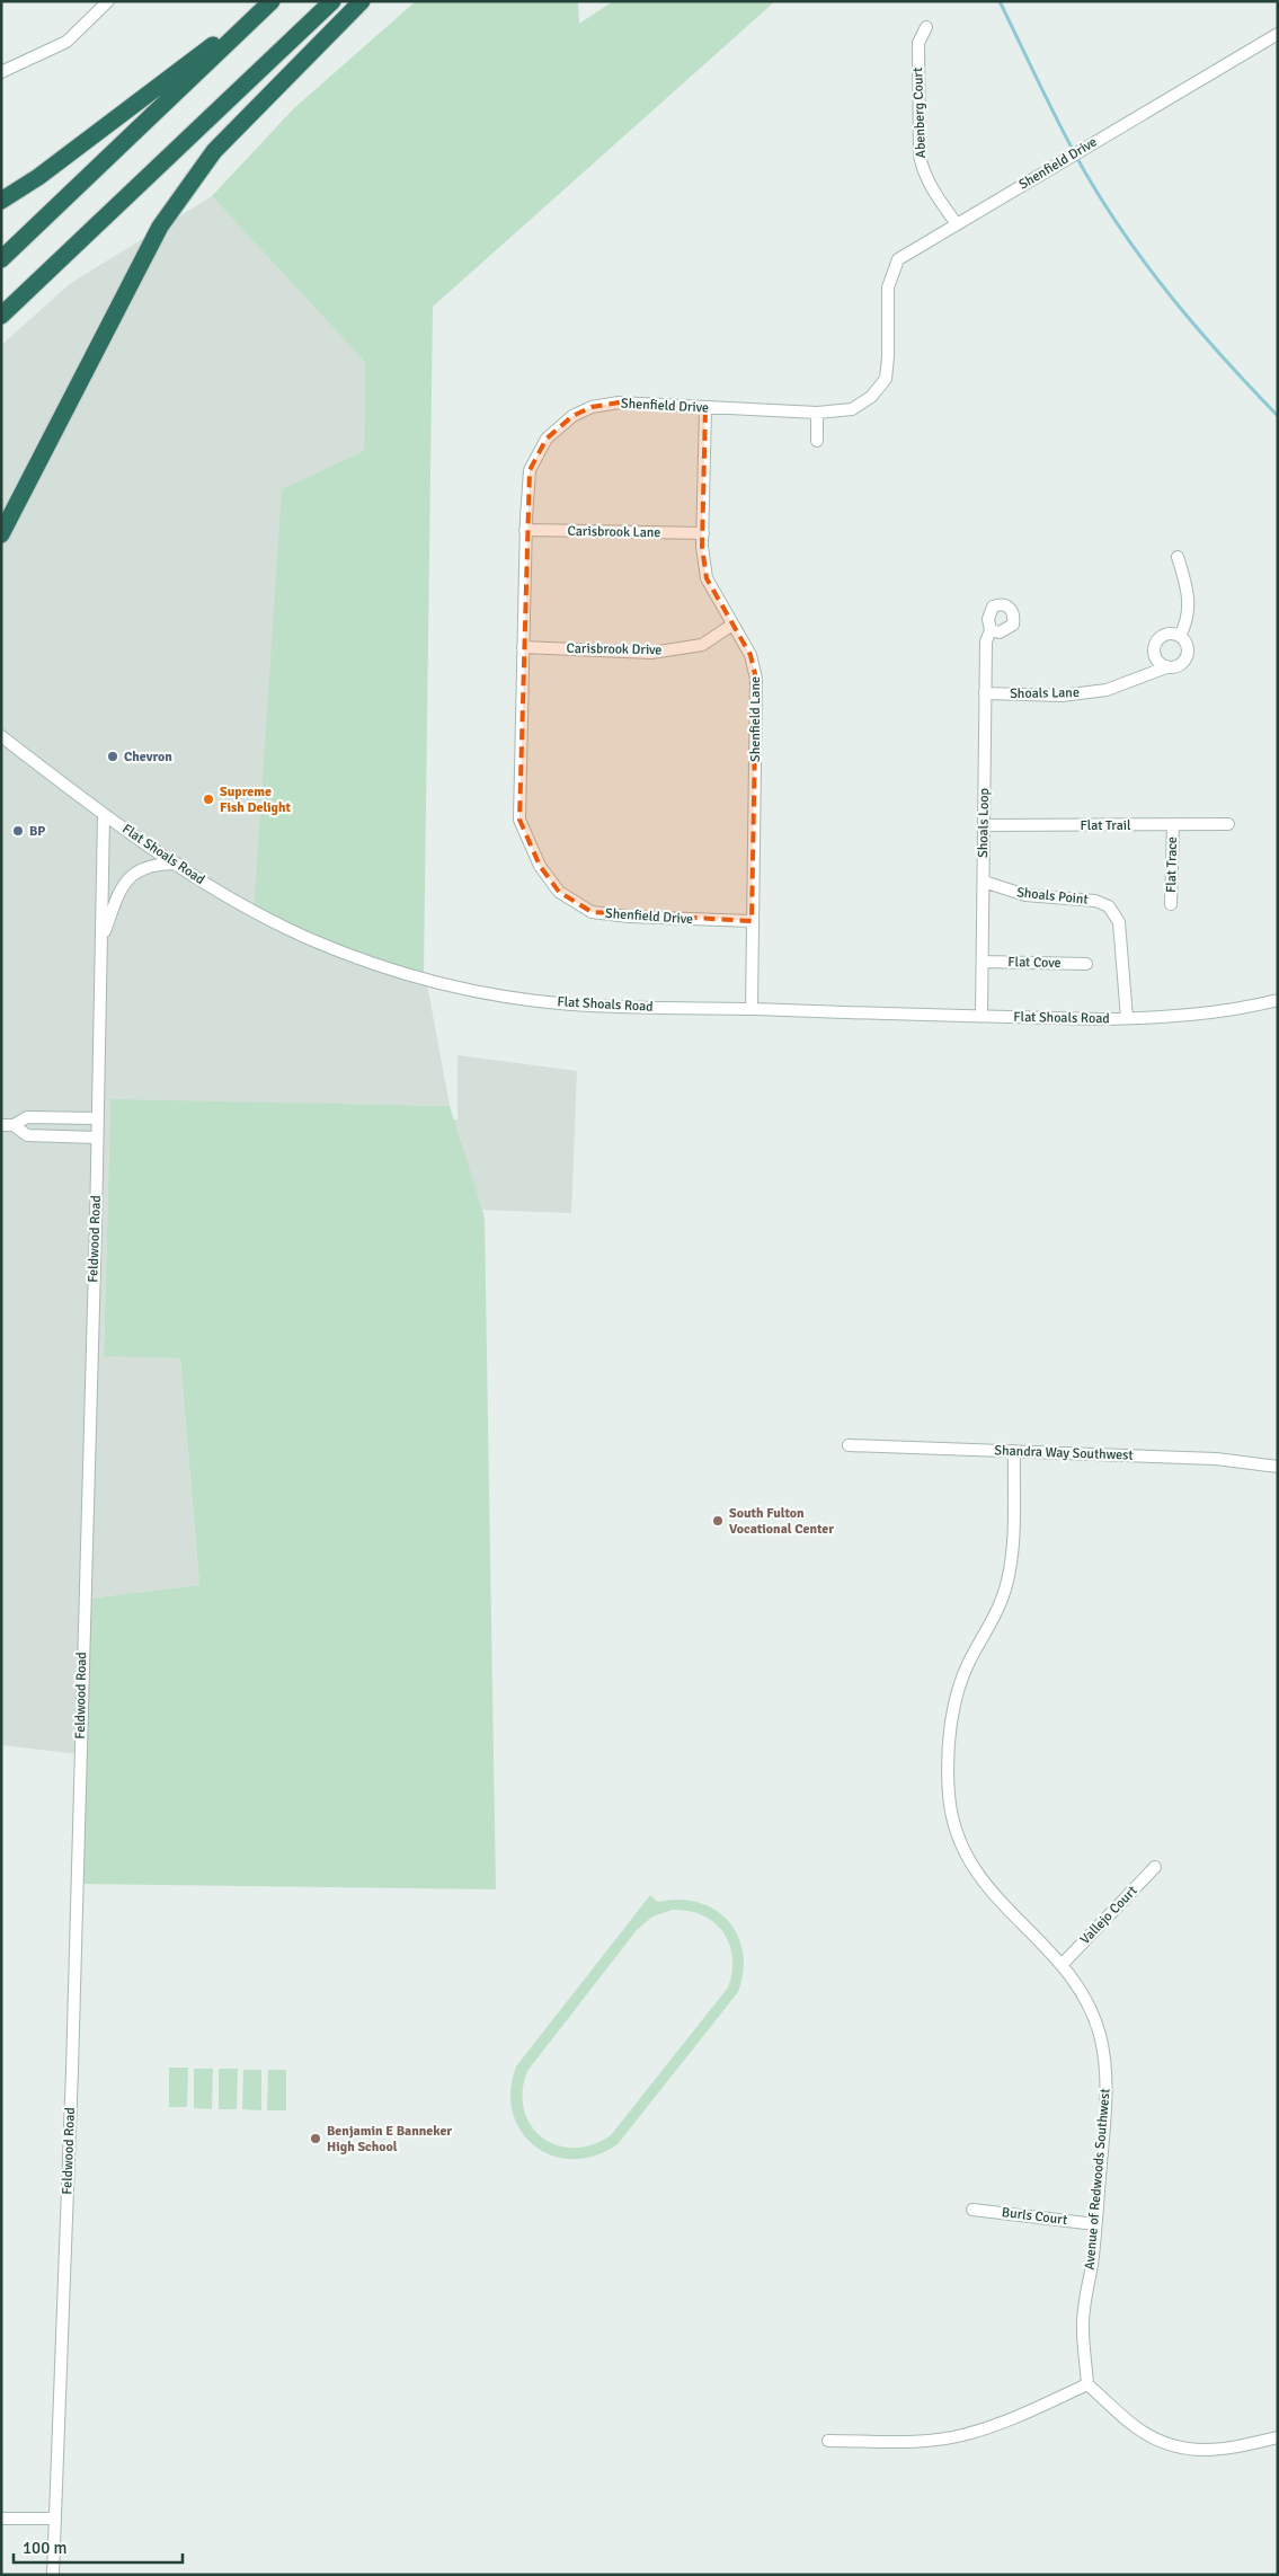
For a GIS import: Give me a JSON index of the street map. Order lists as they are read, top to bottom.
{
  "streets": {
    "street": [
      "Abenberg Court",
      "Shenfield Drive",
      "Carisbrook Lane",
      "Carisbrook Drive",
      "Shoals Lane",
      "Shenfield Lane",
      "Shoals Loop",
      "Flat Trail",
      "Flat Shoals Road",
      "Flat Trace",
      "Shoals Point",
      "Flat Cove",
      "Feldwood Road",
      "Shandra Way Southwest",
      "Vallejo Court",
      "Avenue of Redwoods Southwest",
      "Burls Court"
    ]
  },
  "crossings": [
    ["Abenberg Court", "Shenfield Drive"],
    ["Shenfield Drive", "Carisbrook Lane"],
    ["Shenfield Drive", "Carisbrook Drive"],
    ["Shenfield Drive", "Shenfield Lane"],
    ["Carisbrook Lane", "Shenfield Lane"],
    ["Carisbrook Drive", "Shenfield Lane"],
    ["Shoals Lane", "Shoals Loop"],
    ["Shenfield Lane", "Flat Shoals Road"],
    ["Shoals Loop", "Flat Trail"],
    ["Shoals Loop", "Flat Shoals Road"],
    ["Shoals Loop", "Shoals Point"],
    ["Shoals Loop", "Flat Cove"],
    ["Flat Trail", "Flat Trace"],
    ["Flat Shoals Road", "Shoals Point"],
    ["Flat Shoals Road", "Feldwood Road"],
    ["Shandra Way Southwest", "Avenue of Redwoods Southwest"],
    ["Vallejo Court", "Avenue of Redwoods Southwest"],
    ["Avenue of Redwoods Southwest", "Burls Court"]
  ],
  "places": [
    "Chevron",
    "Supreme Fish Delight",
    "BP",
    "South Fulton Vocational Center",
    "Benjamin E Banneker High School"
  ],
  "scale_bar": "100 m"
}
